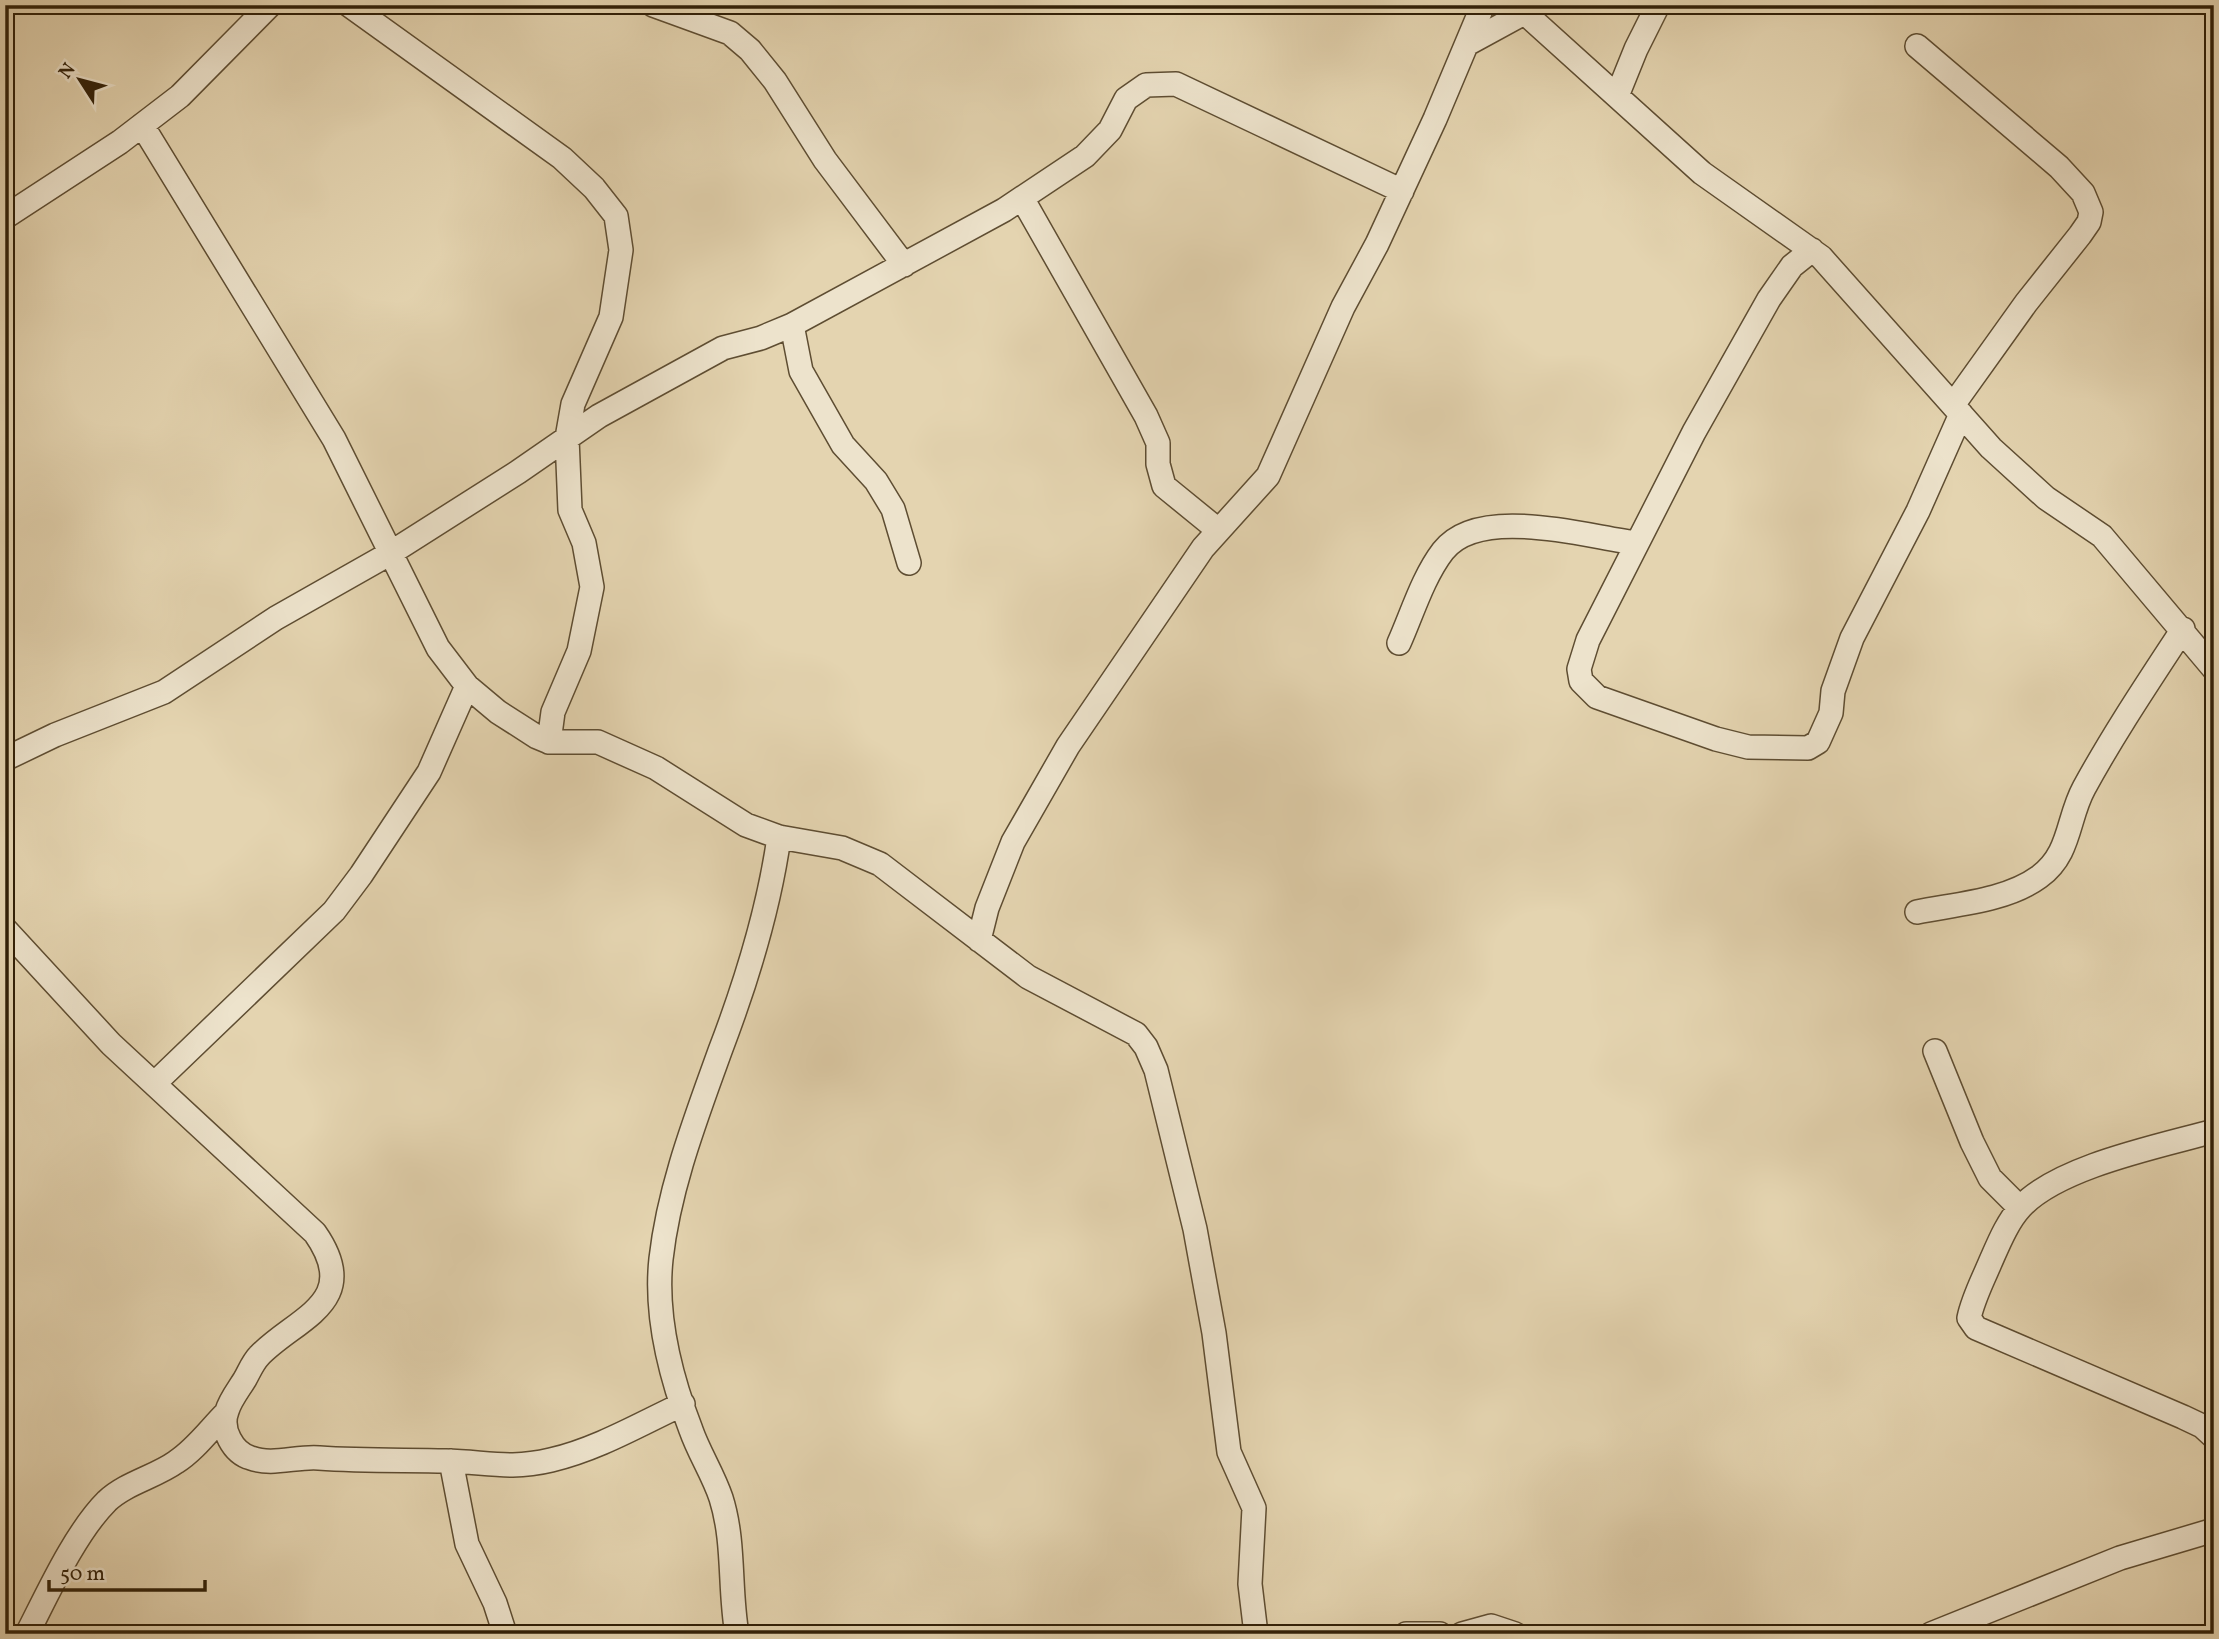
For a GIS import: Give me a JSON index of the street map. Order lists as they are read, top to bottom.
{
  "scale_bar": "50 m",
  "north": "top left"
}
